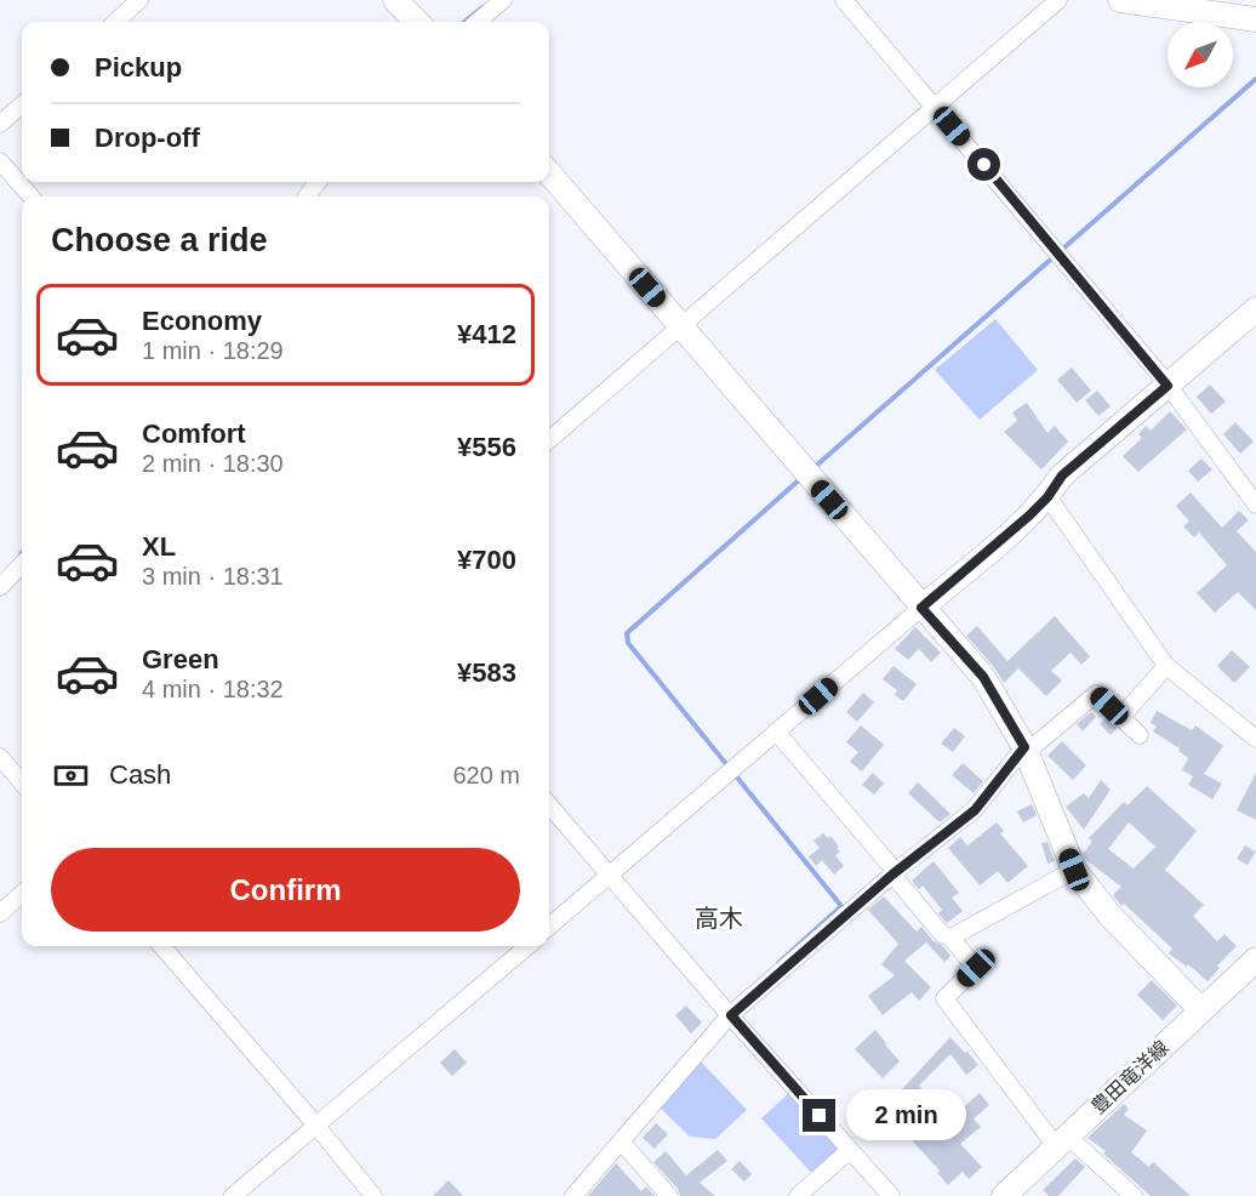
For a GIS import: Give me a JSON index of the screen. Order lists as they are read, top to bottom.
{
  "streets": {
    "street": ["豊田竜洋線"]
  },
  "districts": ["高木"],
  "north": "bottom left",
  "page": {
    "banner": ["Pickup", "Drop-off"],
    "heading": "Choose a ride",
    "list": [
      {
        "name": "Economy",
        "note": "1 min · 18:29",
        "value": "¥412"
      },
      {
        "name": "Comfort",
        "note": "2 min · 18:30",
        "value": "¥556"
      },
      {
        "name": "XL",
        "note": "3 min · 18:31",
        "value": "¥700"
      },
      {
        "name": "Green",
        "note": "4 min · 18:32",
        "value": "¥583"
      }
    ],
    "pay": ["Cash", "620 m"],
    "buttons": "Confirm",
    "bubble": "2 min"
  }
}
